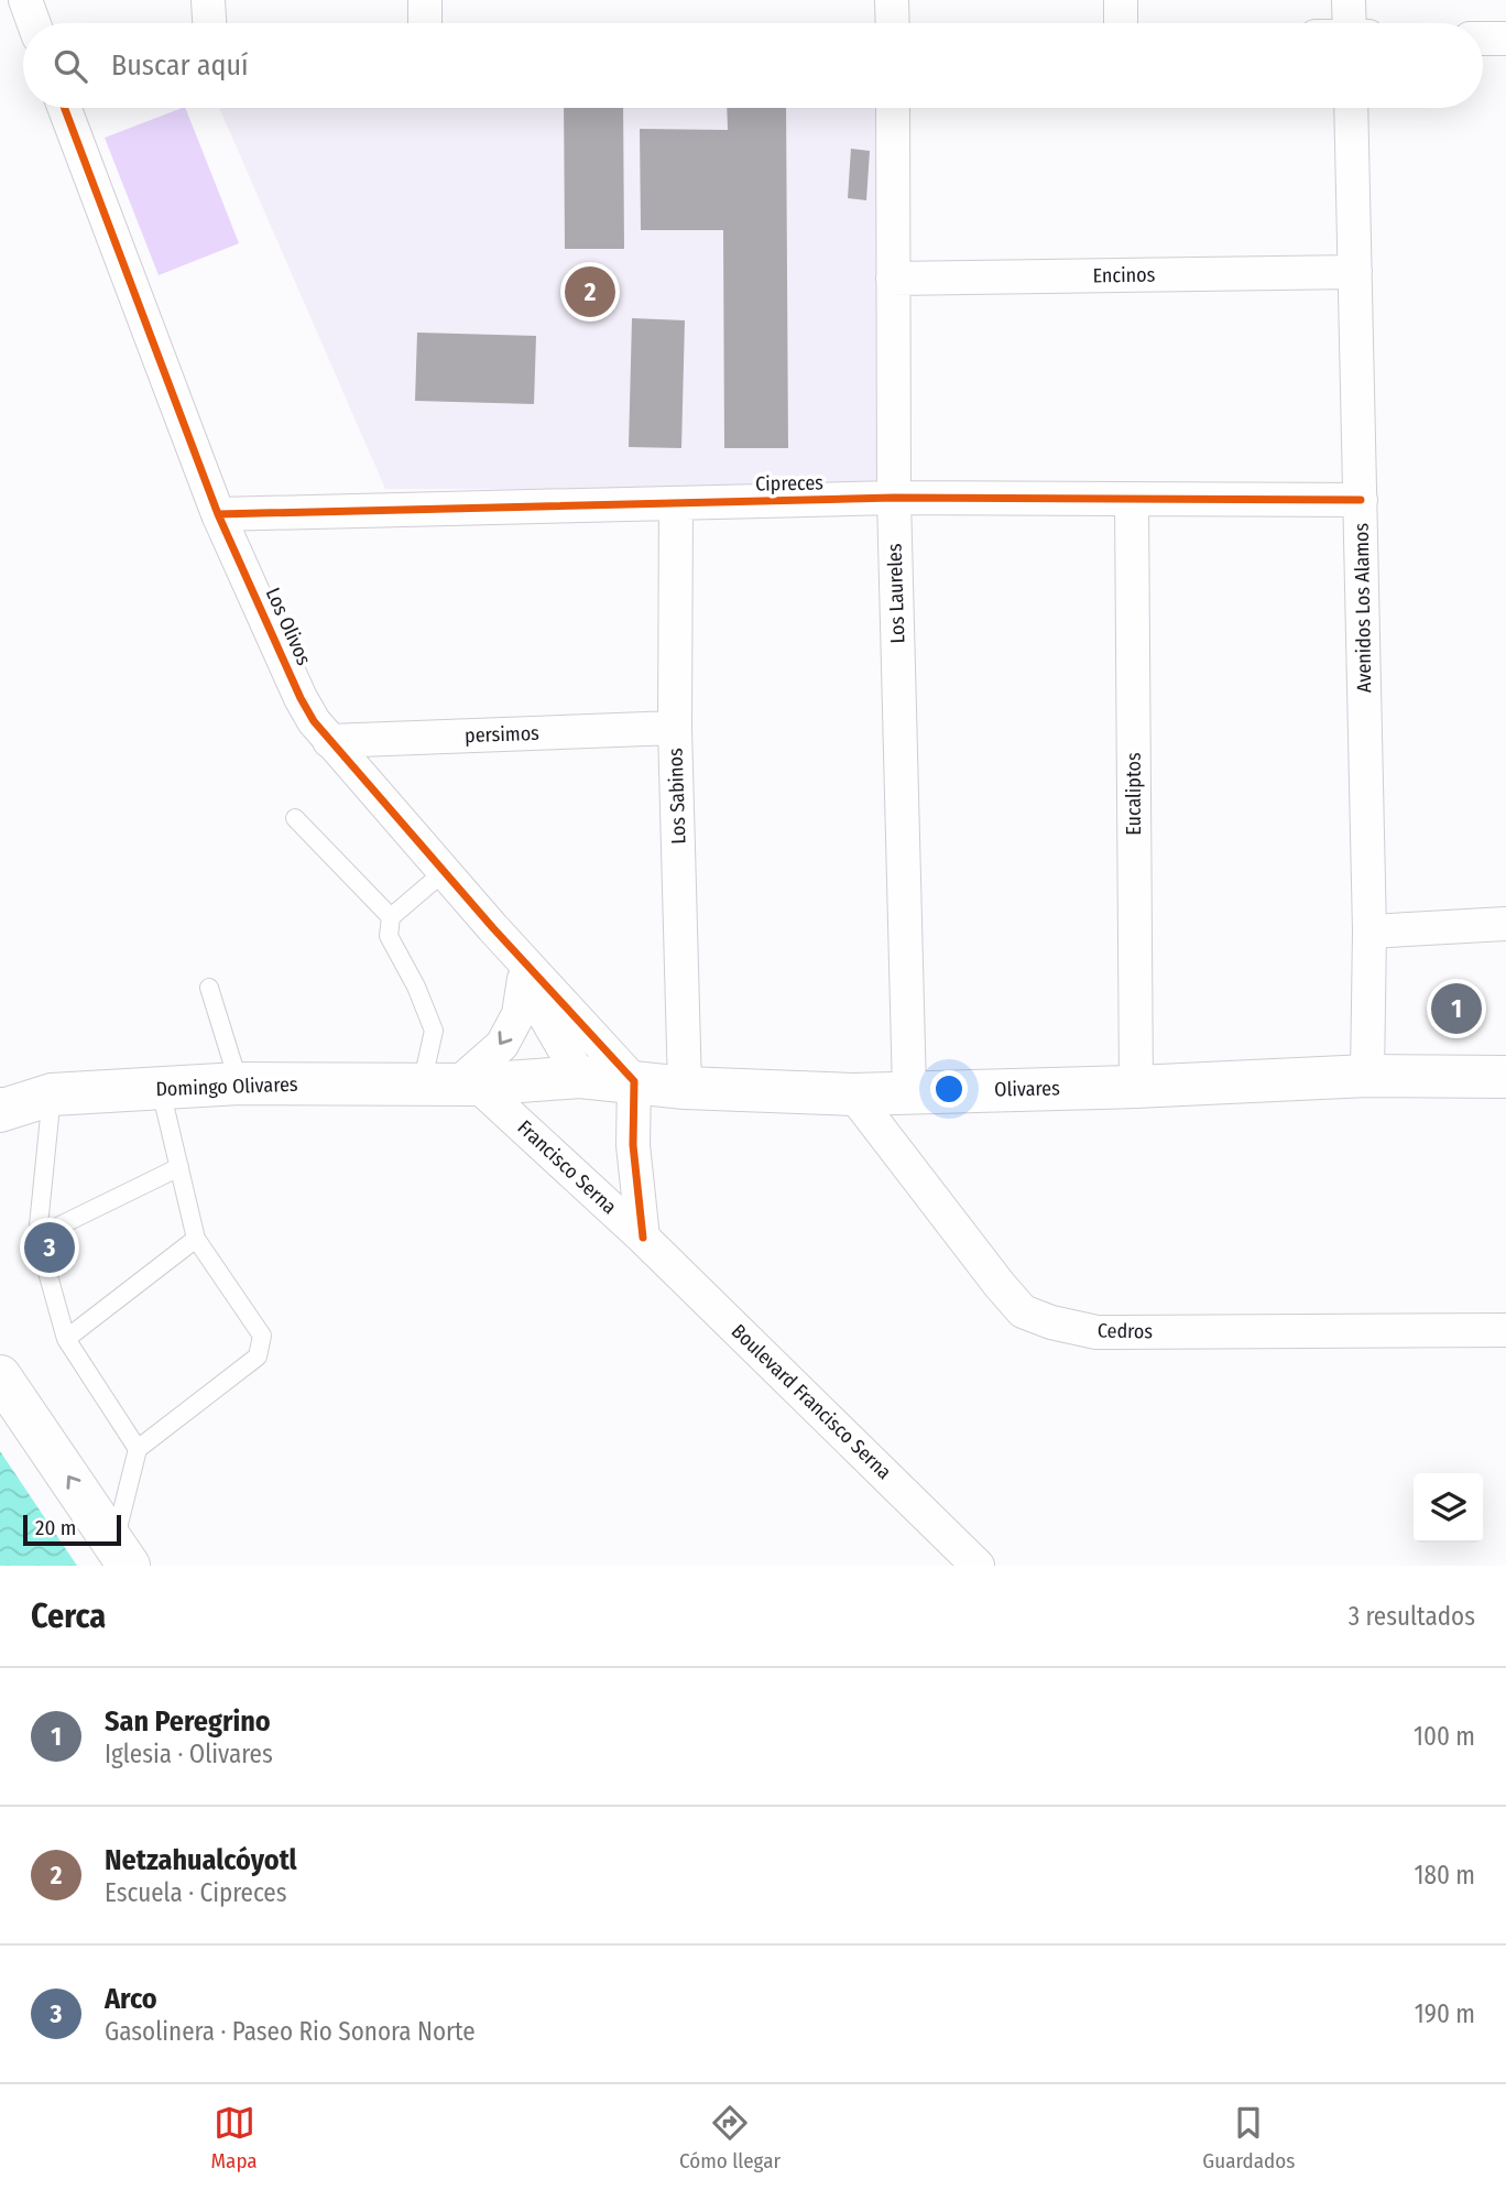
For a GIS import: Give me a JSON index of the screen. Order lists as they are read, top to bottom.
{
  "streets": {
    "main road": ["Domingo Olivares", "Olivares"],
    "street": [
      "Encinos",
      "Cipreces",
      "Los Laureles",
      "Avenidos Los Alamos",
      "Los Olivos",
      "persimos",
      "Eucaliptos",
      "Los Sabinos",
      "Francisco Serna",
      "Cedros",
      "Boulevard Francisco Serna"
    ]
  },
  "crossings": [
    ["Encinos", "Los Laureles"],
    ["Encinos", "Avenidos Los Alamos"],
    ["Cipreces", "Los Laureles"],
    ["Cipreces", "Avenidos Los Alamos"],
    ["Cipreces", "Los Olivos"],
    ["Cipreces", "Eucaliptos"],
    ["Cipreces", "Los Sabinos"],
    ["Los Laureles", "Olivares"],
    ["Avenidos Los Alamos", "Olivares"],
    ["Los Olivos", "persimos"],
    ["Los Olivos", "Olivares"],
    ["Los Olivos", "Francisco Serna"],
    ["persimos", "Los Sabinos"],
    ["Eucaliptos", "Olivares"],
    ["Los Sabinos", "Olivares"],
    ["Domingo Olivares", "Olivares"],
    ["Domingo Olivares", "Francisco Serna"],
    ["Olivares", "Francisco Serna"],
    ["Olivares", "Cedros"],
    ["Francisco Serna", "Boulevard Francisco Serna"]
  ],
  "scale_bar": "20 m",
  "page": {
    "search": "Buscar aquí",
    "pins": ["2", "1", "3"],
    "scale": "20 m",
    "heading": ["Cerca", "3 resultados"],
    "list": [
      {
        "mark": "1",
        "name": "San Peregrino",
        "note": "Iglesia · Olivares",
        "value": "100 m"
      },
      {
        "mark": "2",
        "name": "Netzahualcóyotl",
        "note": "Escuela · Cipreces",
        "value": "180 m"
      },
      {
        "mark": "3",
        "name": "Arco",
        "note": "Gasolinera · Paseo Rio Sonora Norte",
        "value": "190 m"
      }
    ],
    "nav": ["Mapa", "Cómo llegar", "Guardados"]
  }
}
